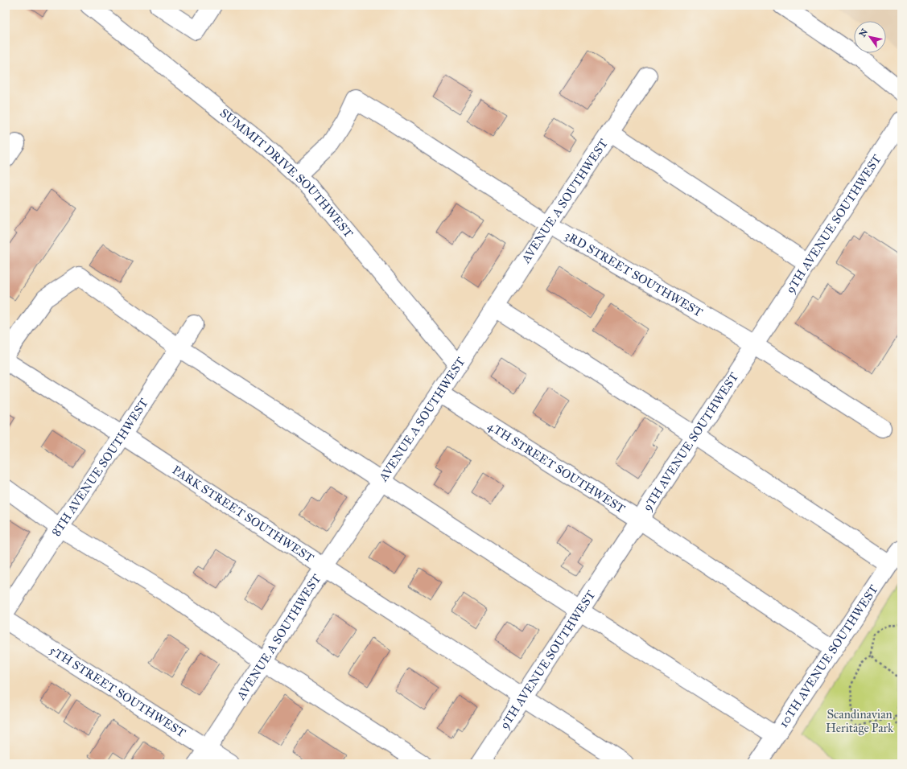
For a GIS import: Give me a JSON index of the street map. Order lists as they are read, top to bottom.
{
  "streets": {
    "street": [
      "SUMMIT DRIVE SOUTHWEST",
      "AVENUE A SOUTHWEST",
      "9TH AVENUE SOUTHWEST",
      "3RD STREET SOUTHWEST",
      "8TH AVENUE SOUTHWEST",
      "4TH STREET SOUTHWEST",
      "PARK STREET SOUTHWEST",
      "10TH AVENUE SOUTHWEST",
      "5TH STREET SOUTHWEST"
    ]
  },
  "crossings": [
    ["SUMMIT DRIVE SOUTHWEST", "AVENUE A SOUTHWEST"],
    ["SUMMIT DRIVE SOUTHWEST", "3RD STREET SOUTHWEST"],
    ["AVENUE A SOUTHWEST", "3RD STREET SOUTHWEST"],
    ["AVENUE A SOUTHWEST", "4TH STREET SOUTHWEST"],
    ["AVENUE A SOUTHWEST", "PARK STREET SOUTHWEST"],
    ["AVENUE A SOUTHWEST", "5TH STREET SOUTHWEST"],
    ["9TH AVENUE SOUTHWEST", "3RD STREET SOUTHWEST"],
    ["9TH AVENUE SOUTHWEST", "4TH STREET SOUTHWEST"],
    ["9TH AVENUE SOUTHWEST", "PARK STREET SOUTHWEST"],
    ["8TH AVENUE SOUTHWEST", "PARK STREET SOUTHWEST"],
    ["4TH STREET SOUTHWEST", "10TH AVENUE SOUTHWEST"]
  ],
  "parks": ["Scandinavian Heritage Park"],
  "north": "top left"
}
